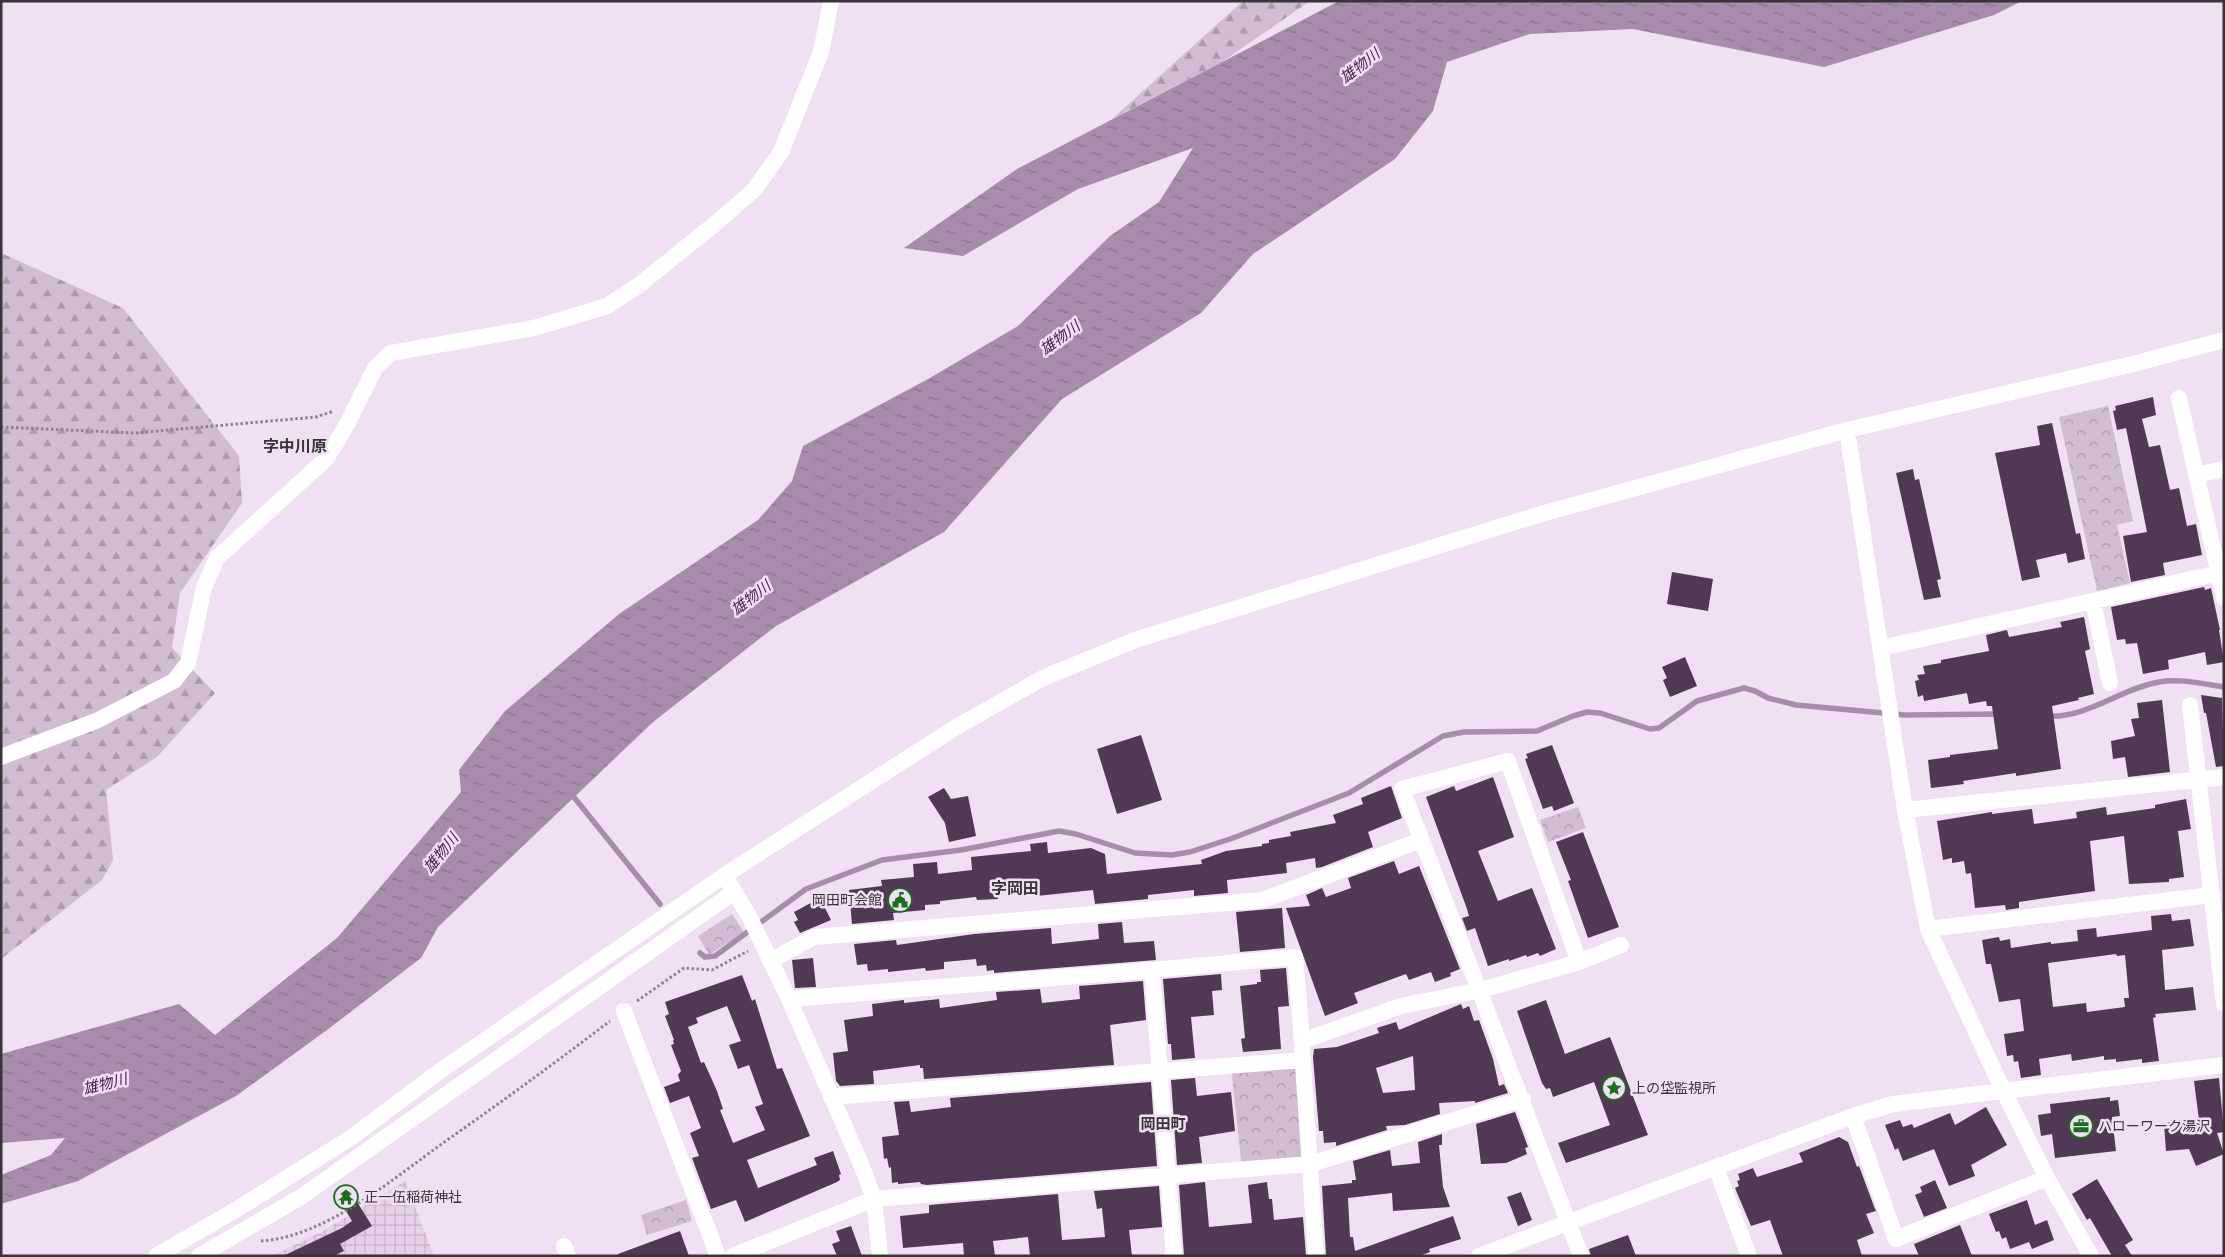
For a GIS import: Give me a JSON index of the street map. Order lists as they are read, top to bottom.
{
  "districts": ["字中川原", "字岡田", "岡田町"],
  "water": ["雄物川"],
  "places": {
    "public building": ["岡田町会館"],
    "place": ["上の垈監視所"],
    "office": ["ハローワーク湯沢"],
    "temple": ["正一伍稲荷神社"]
  }
}
